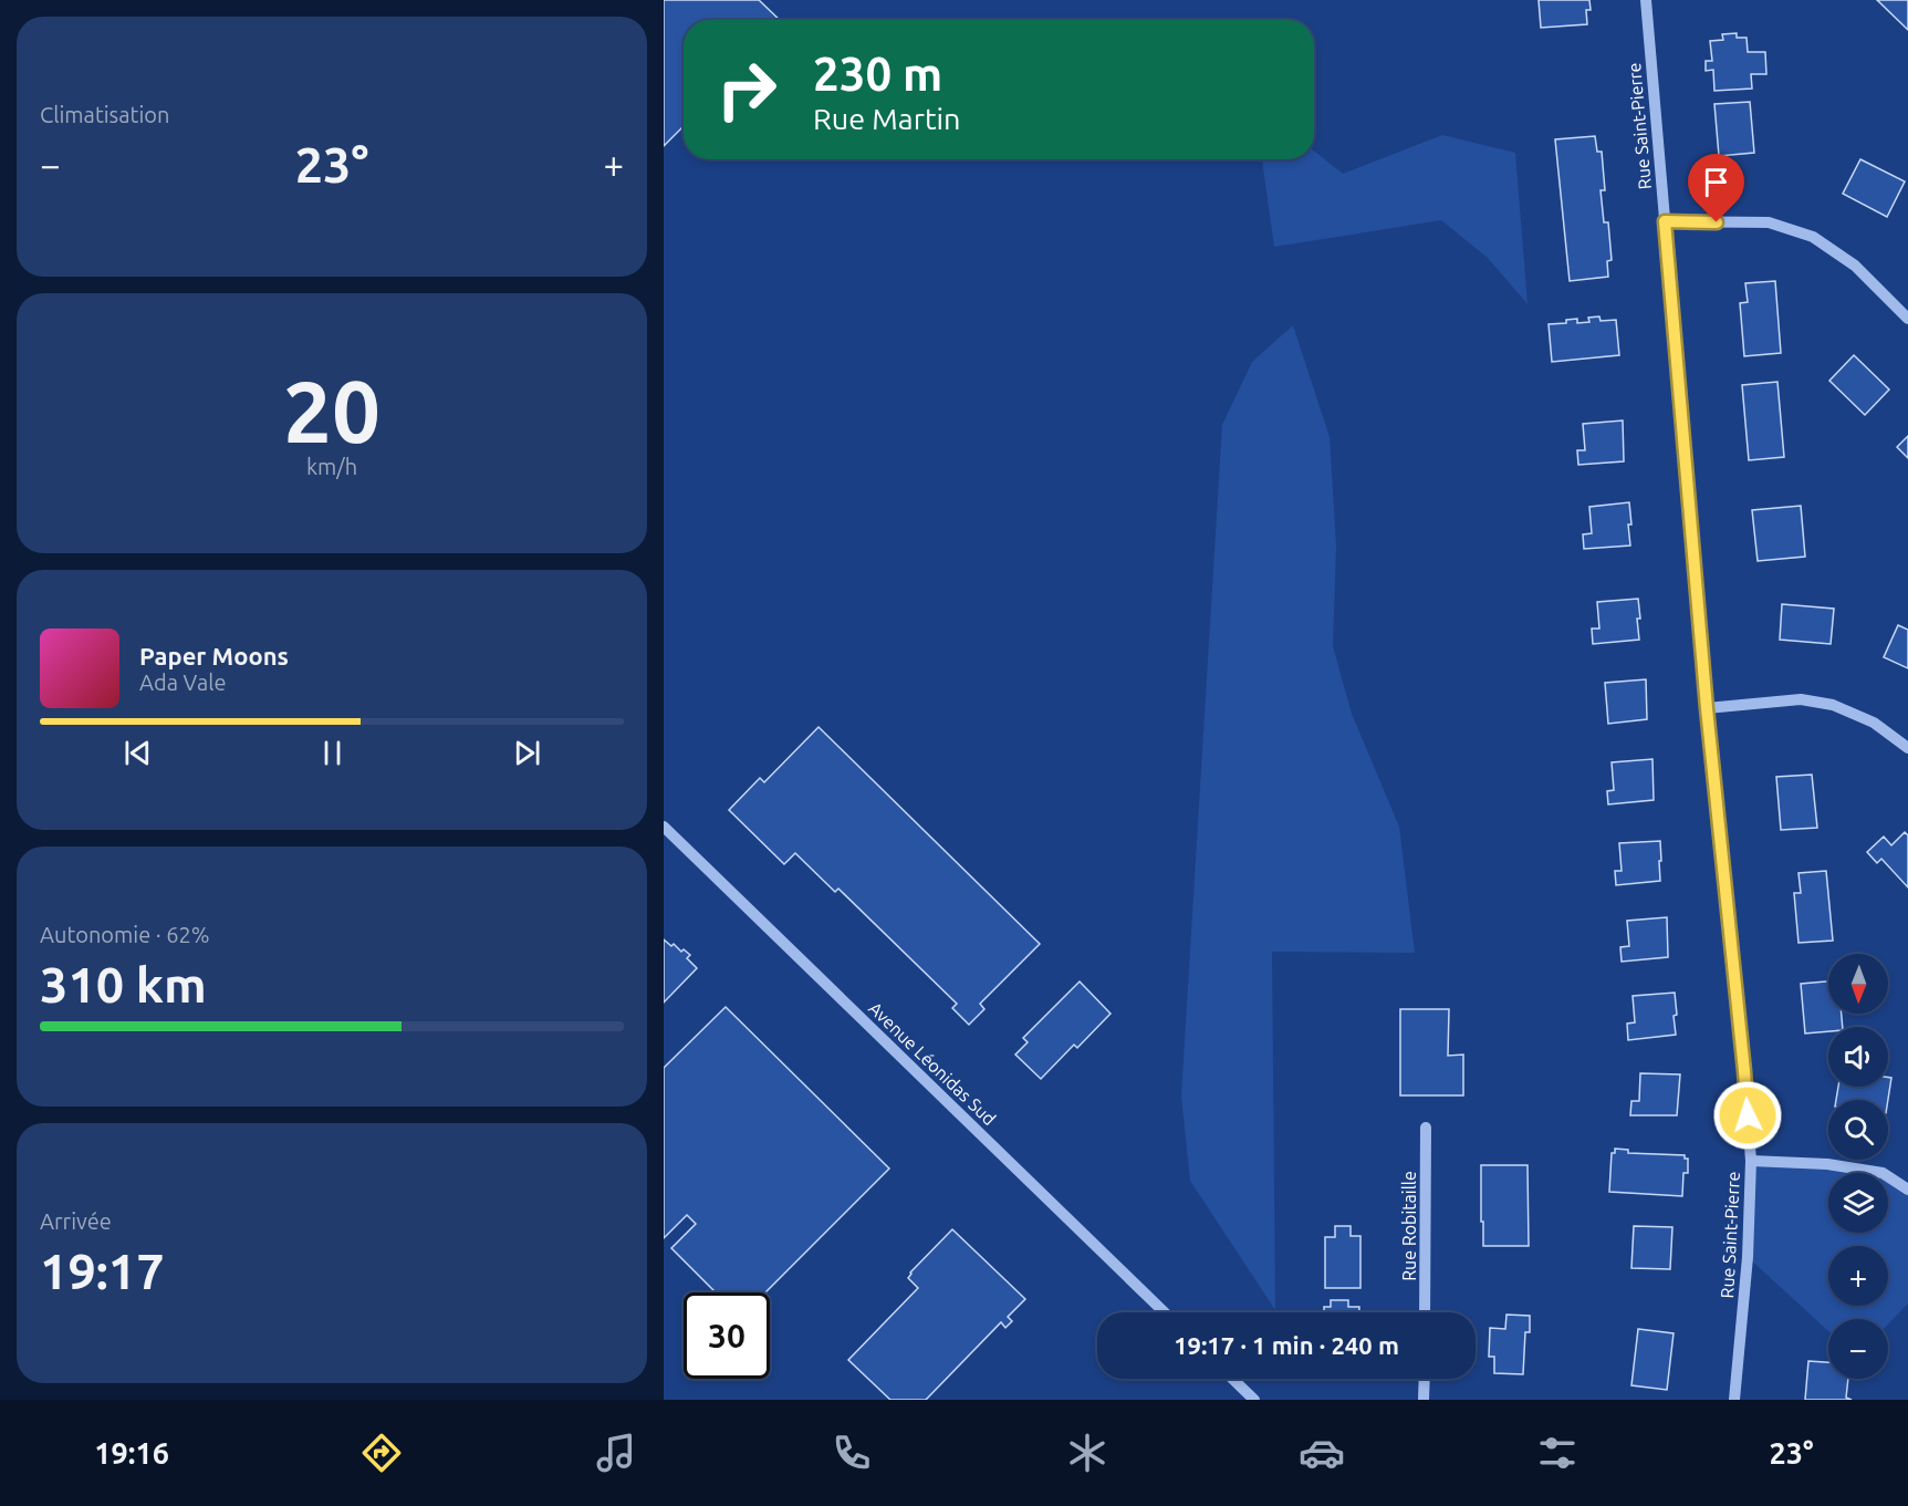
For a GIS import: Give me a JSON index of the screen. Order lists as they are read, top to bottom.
{
  "streets": {
    "street": ["Rue Saint-Pierre", "Avenue Léonidas Sud", "Rue Robitaille"]
  },
  "north": "bottom",
  "page": {
    "tile": [
      "Climatisation",
      ["20", "km/h"],
      ["Autonomie · 62%", "310 km"],
      ["Arrivée", "19:17"]
    ],
    "turn": ["230 m", "Rue Martin"],
    "heat": ["−", "23°", "+"],
    "song": ["Paper Moons", "Ada Vale"],
    "map_buttons": ["+", "−"],
    "limit": "30",
    "trip": "19:17 · 1 min · 240 m",
    "tabs": ["19:16", "23°"]
  }
}
